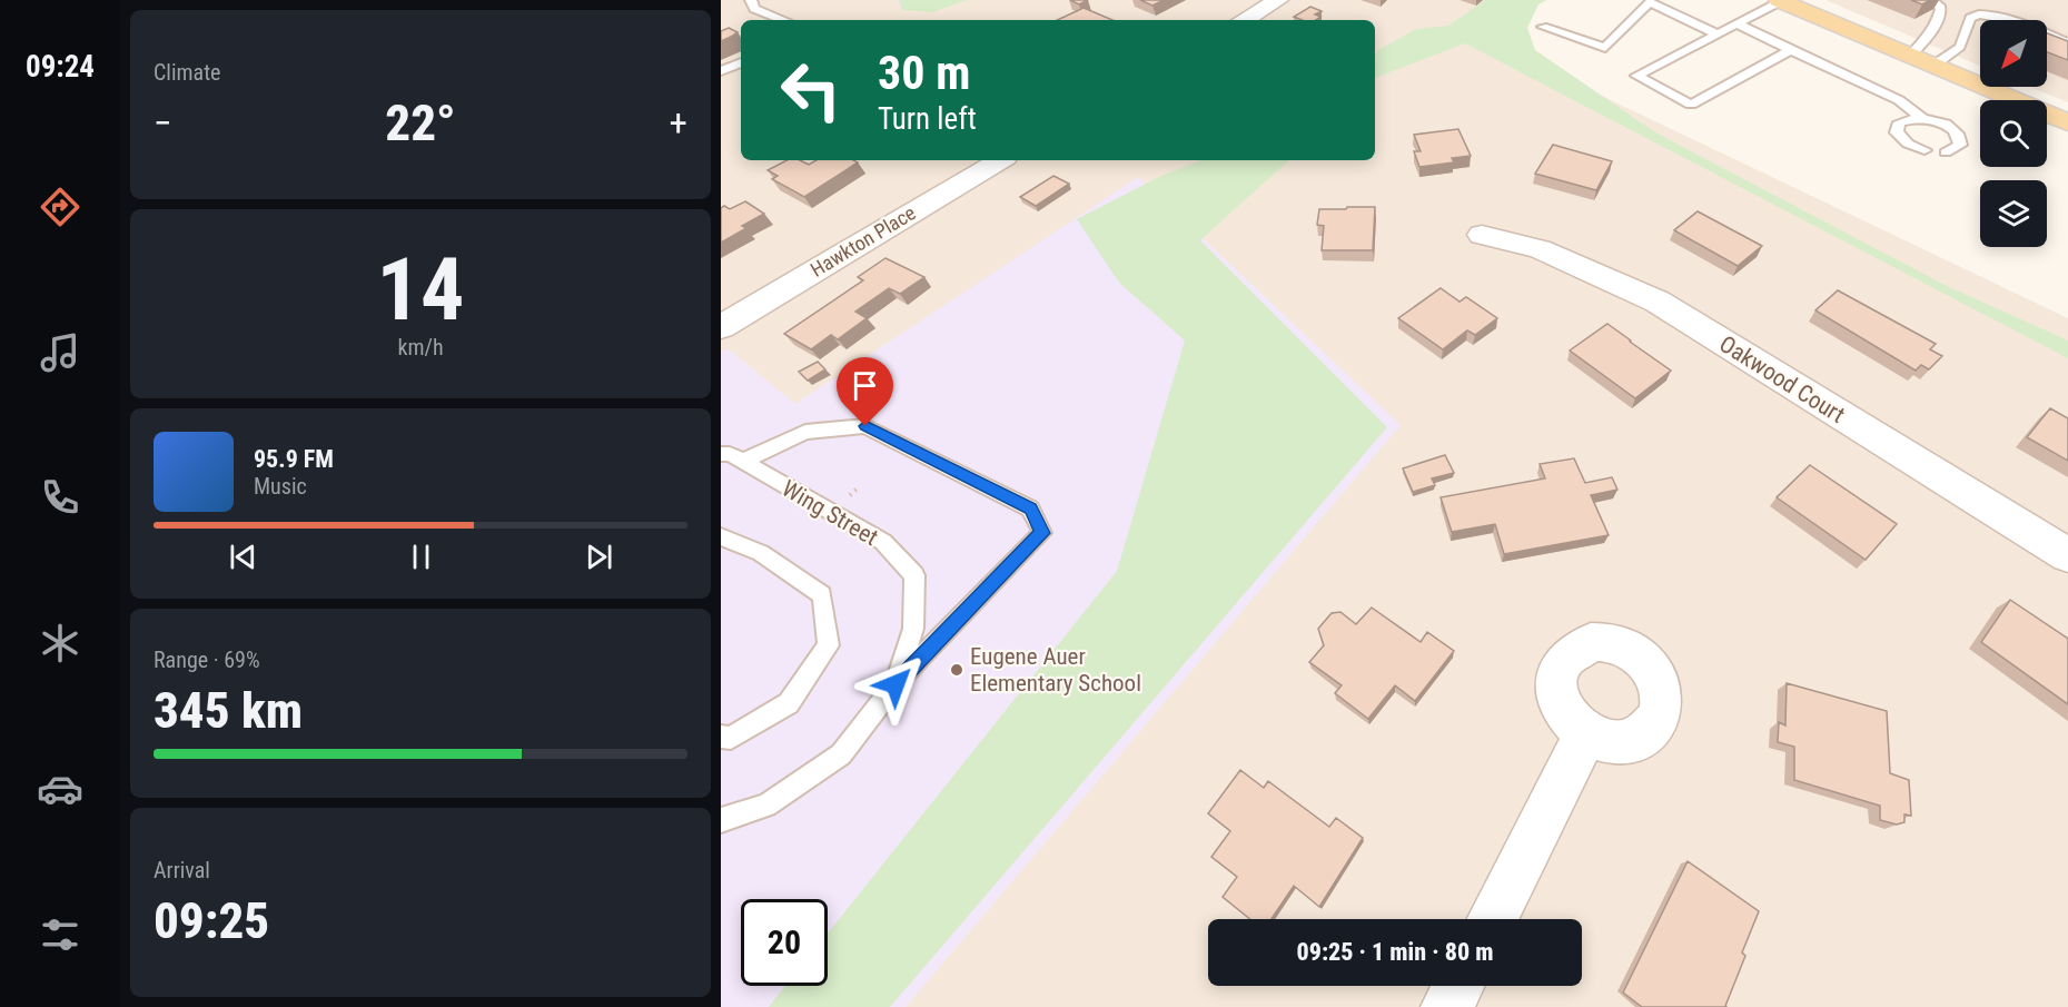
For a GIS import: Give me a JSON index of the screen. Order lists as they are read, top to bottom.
{
  "streets": {
    "street": ["Hawkton Place", "Oakwood Court"],
    "lane": ["Wing Street"]
  },
  "places": ["Eugene Auer Elementary School"],
  "north": "bottom left",
  "page": {
    "tabs": "09:24",
    "tile": [
      "Climate",
      ["14", "km/h"],
      ["Range · 69%", "345 km"],
      ["Arrival", "09:25"]
    ],
    "turn": ["30 m", "Turn left"],
    "heat": ["−", "22°", "+"],
    "song": ["95.9 FM", "Music"],
    "limit": "20",
    "trip": "09:25 · 1 min · 80 m"
  }
}
